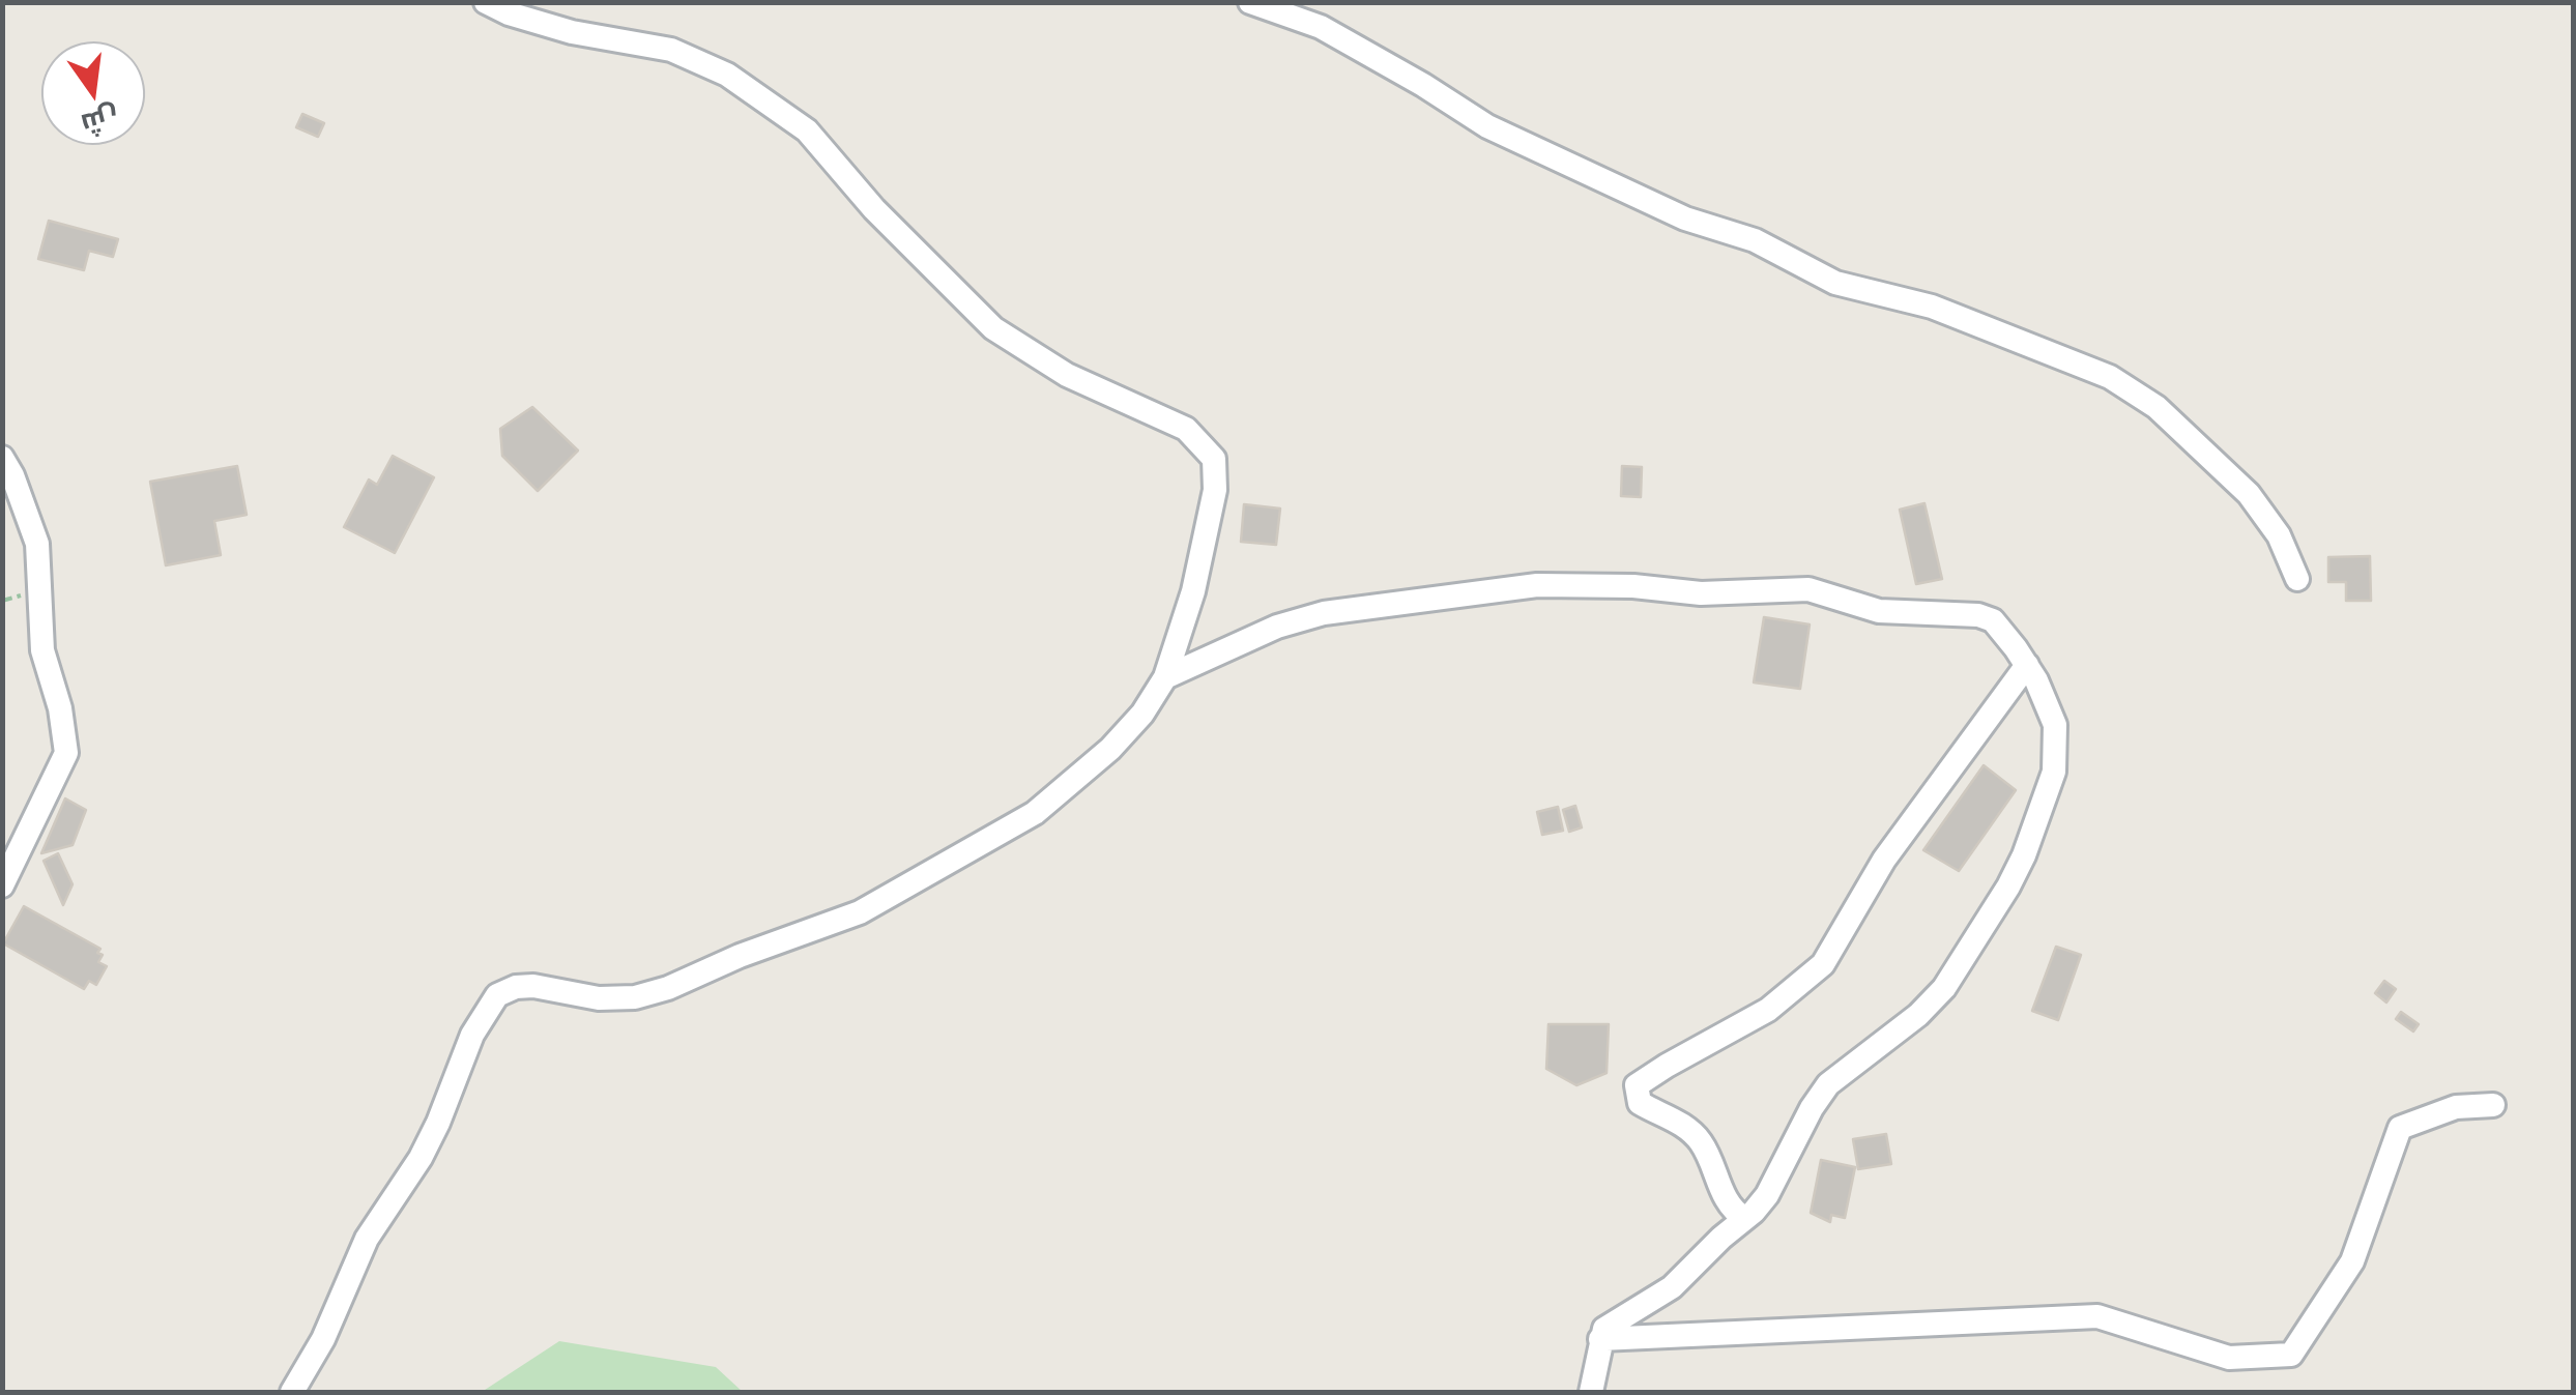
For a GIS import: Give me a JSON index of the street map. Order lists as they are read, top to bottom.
{
  "north": "bottom"
}
